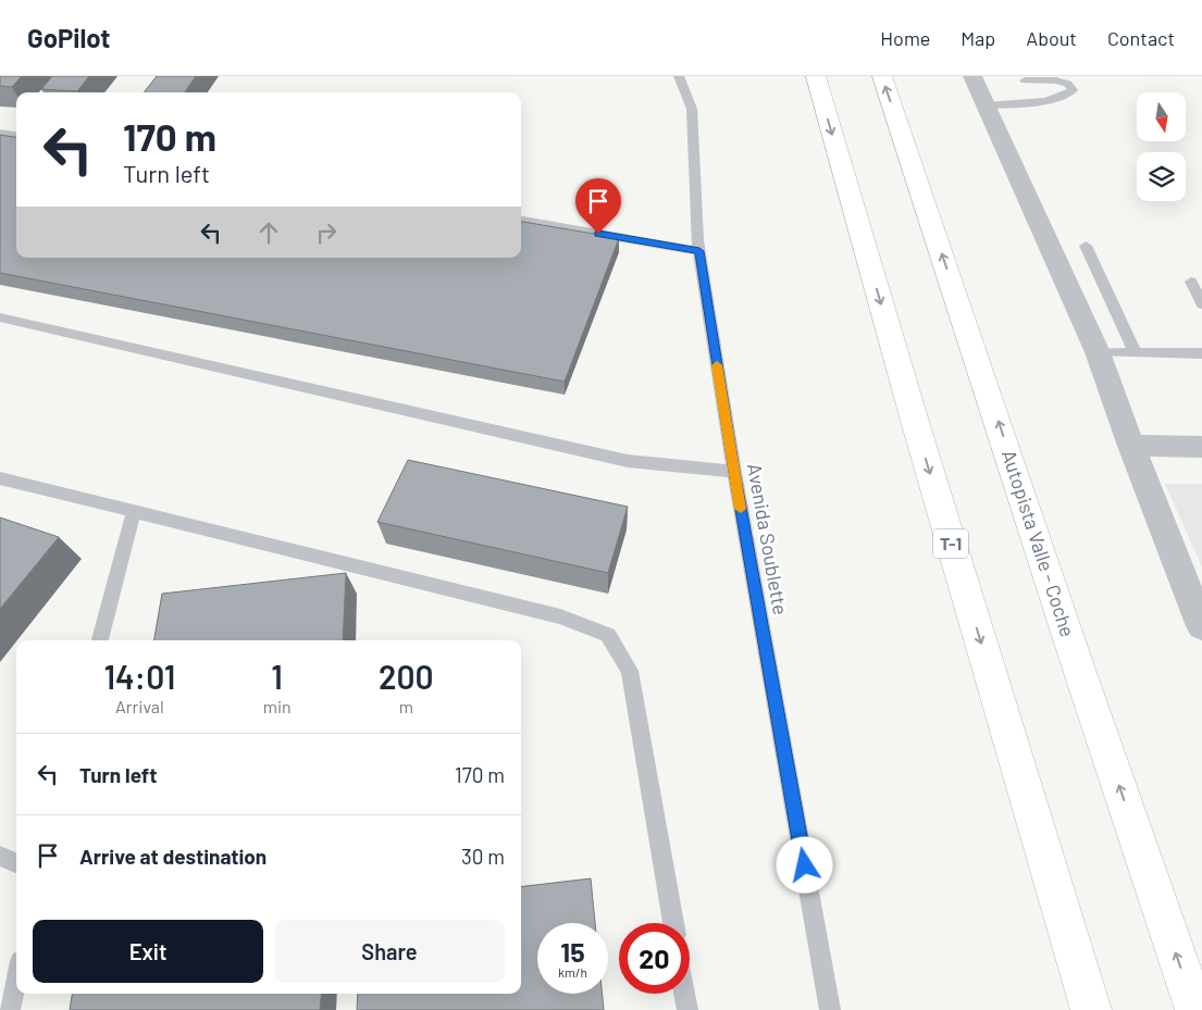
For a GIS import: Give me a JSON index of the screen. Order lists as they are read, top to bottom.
{
  "streets": {
    "highway": ["T-1", "Autopista Valle - Coche"],
    "lane": ["Avenida Soublette"]
  },
  "north": "bottom",
  "page": {
    "header": "GoPilot",
    "nav": [
      "Home",
      "Map",
      "About",
      "Contact"
    ],
    "turn": ["170 m", "Turn left"],
    "eta": [
      "14:01",
      "Arrival",
      "1",
      "min",
      "200",
      "m"
    ],
    "list": [
      {
        "name": "Turn left",
        "value": "170 m"
      },
      {
        "name": "Arrive at destination",
        "value": "30 m"
      }
    ],
    "buttons": ["Exit", "Share"],
    "speed": "15 km/h",
    "limit": "20"
  }
}
